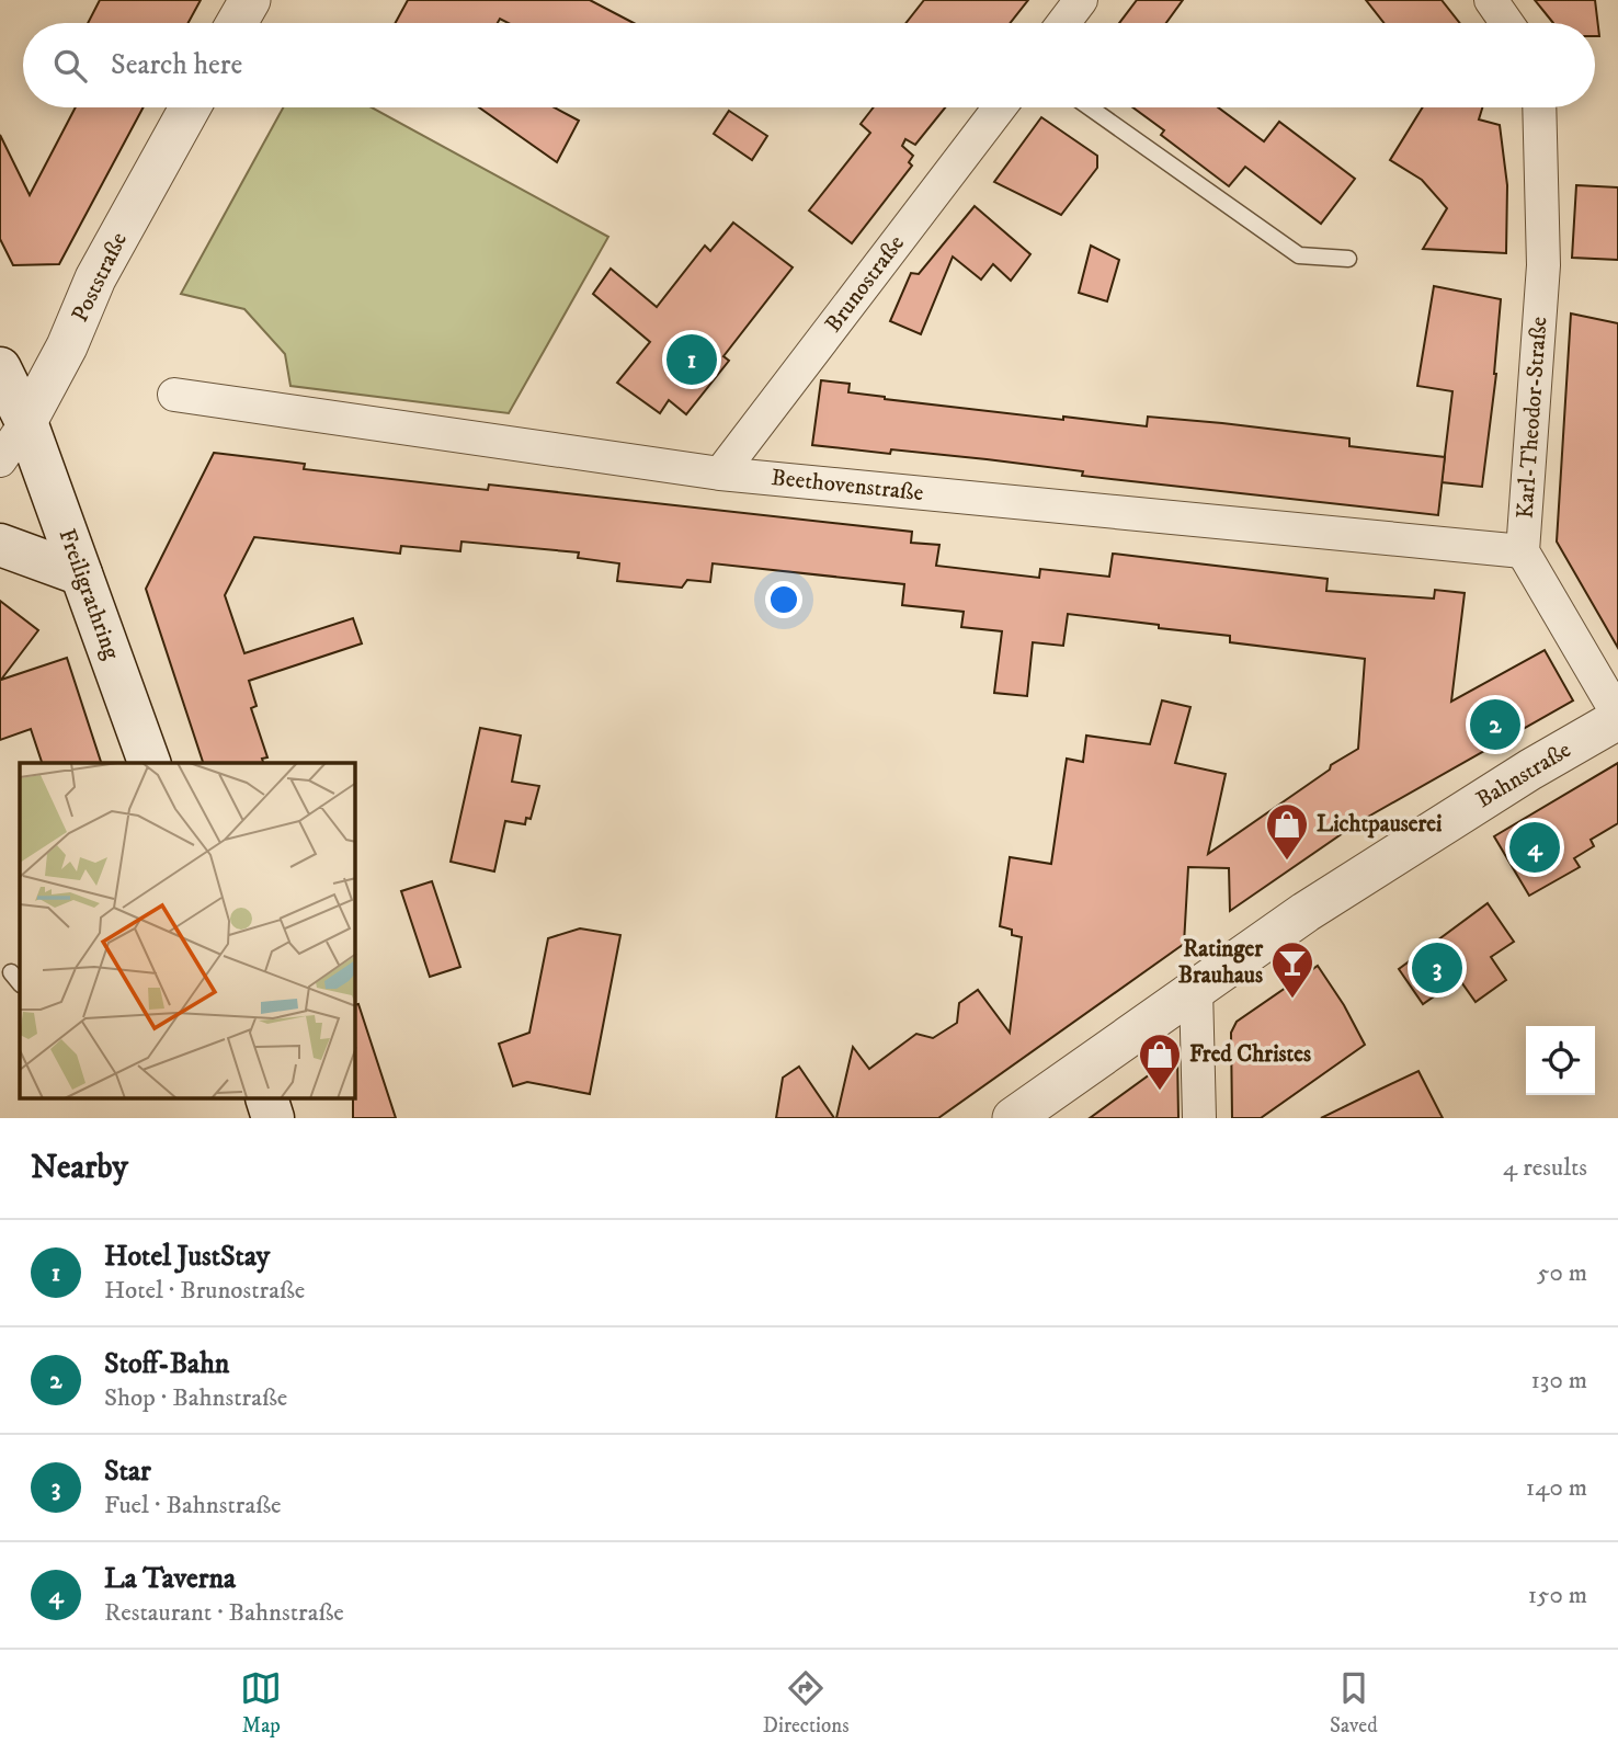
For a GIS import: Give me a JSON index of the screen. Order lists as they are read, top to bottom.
{
  "streets": {
    "main road": ["Freiligrathring"],
    "street": [
      "Poststraße",
      "Brunostraße",
      "Karl-Theodor-Straße",
      "Beethovenstraße",
      "Bahnstraße"
    ]
  },
  "crossings": [
    ["Poststraße", "Freiligrathring"],
    ["Brunostraße", "Beethovenstraße"],
    ["Karl-Theodor-Straße", "Beethovenstraße"],
    ["Karl-Theodor-Straße", "Bahnstraße"]
  ],
  "places": {
    "shop": ["Lichtpauserei", "Fred Christes"],
    "bar": ["Ratinger Brauhaus"]
  },
  "page": {
    "search": "Search here",
    "pins": [
      "1",
      "2",
      "4",
      "3"
    ],
    "heading": ["Nearby", "4 results"],
    "list": [
      {
        "mark": "1",
        "name": "Hotel JustStay",
        "note": "Hotel · Brunostraße",
        "value": "50 m"
      },
      {
        "mark": "2",
        "name": "Stoff-Bahn",
        "note": "Shop · Bahnstraße",
        "value": "130 m"
      },
      {
        "mark": "3",
        "name": "Star",
        "note": "Fuel · Bahnstraße",
        "value": "140 m"
      },
      {
        "mark": "4",
        "name": "La Taverna",
        "note": "Restaurant · Bahnstraße",
        "value": "150 m"
      }
    ],
    "nav": ["Map", "Directions", "Saved"]
  }
}
